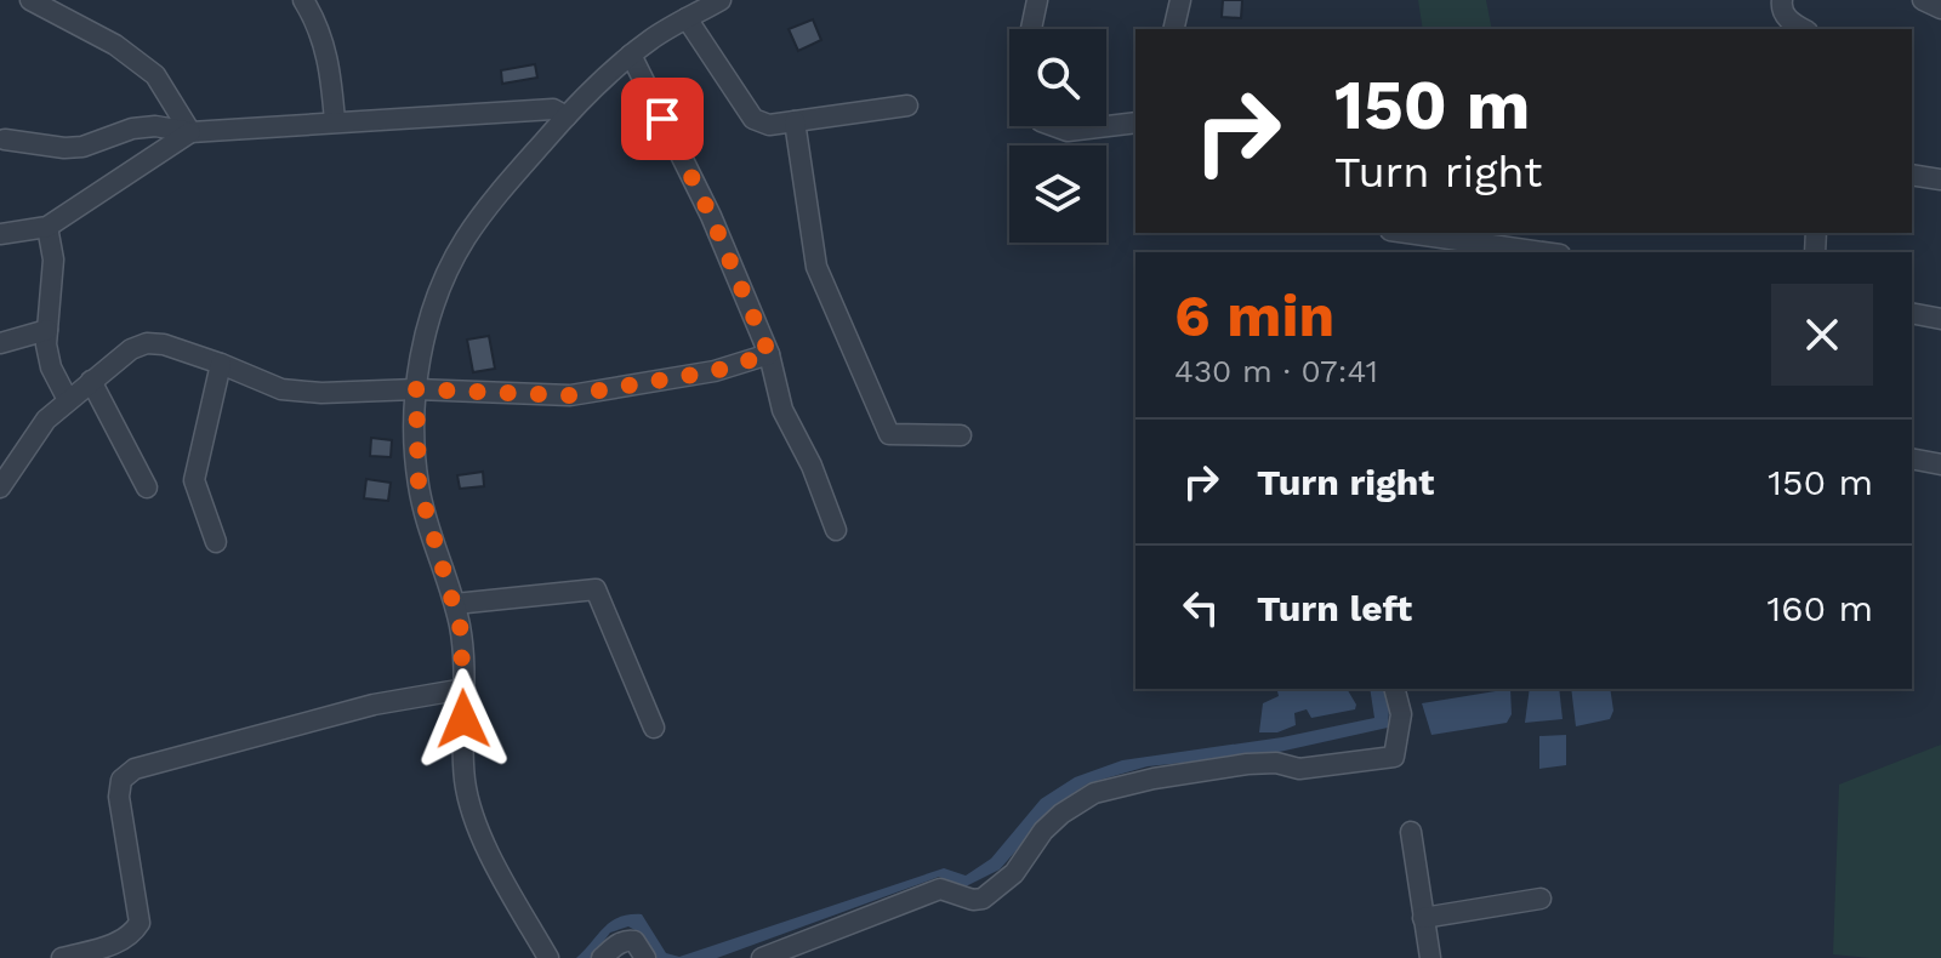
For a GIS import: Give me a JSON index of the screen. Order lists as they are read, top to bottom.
{
  "page": {
    "turn": ["150 m", "Turn right"],
    "heading": ["6 min", "430 m · 07:41"],
    "list": [
      {
        "name": "Turn right",
        "value": "150 m"
      },
      {
        "name": "Turn left",
        "value": "160 m"
      }
    ]
  }
}
